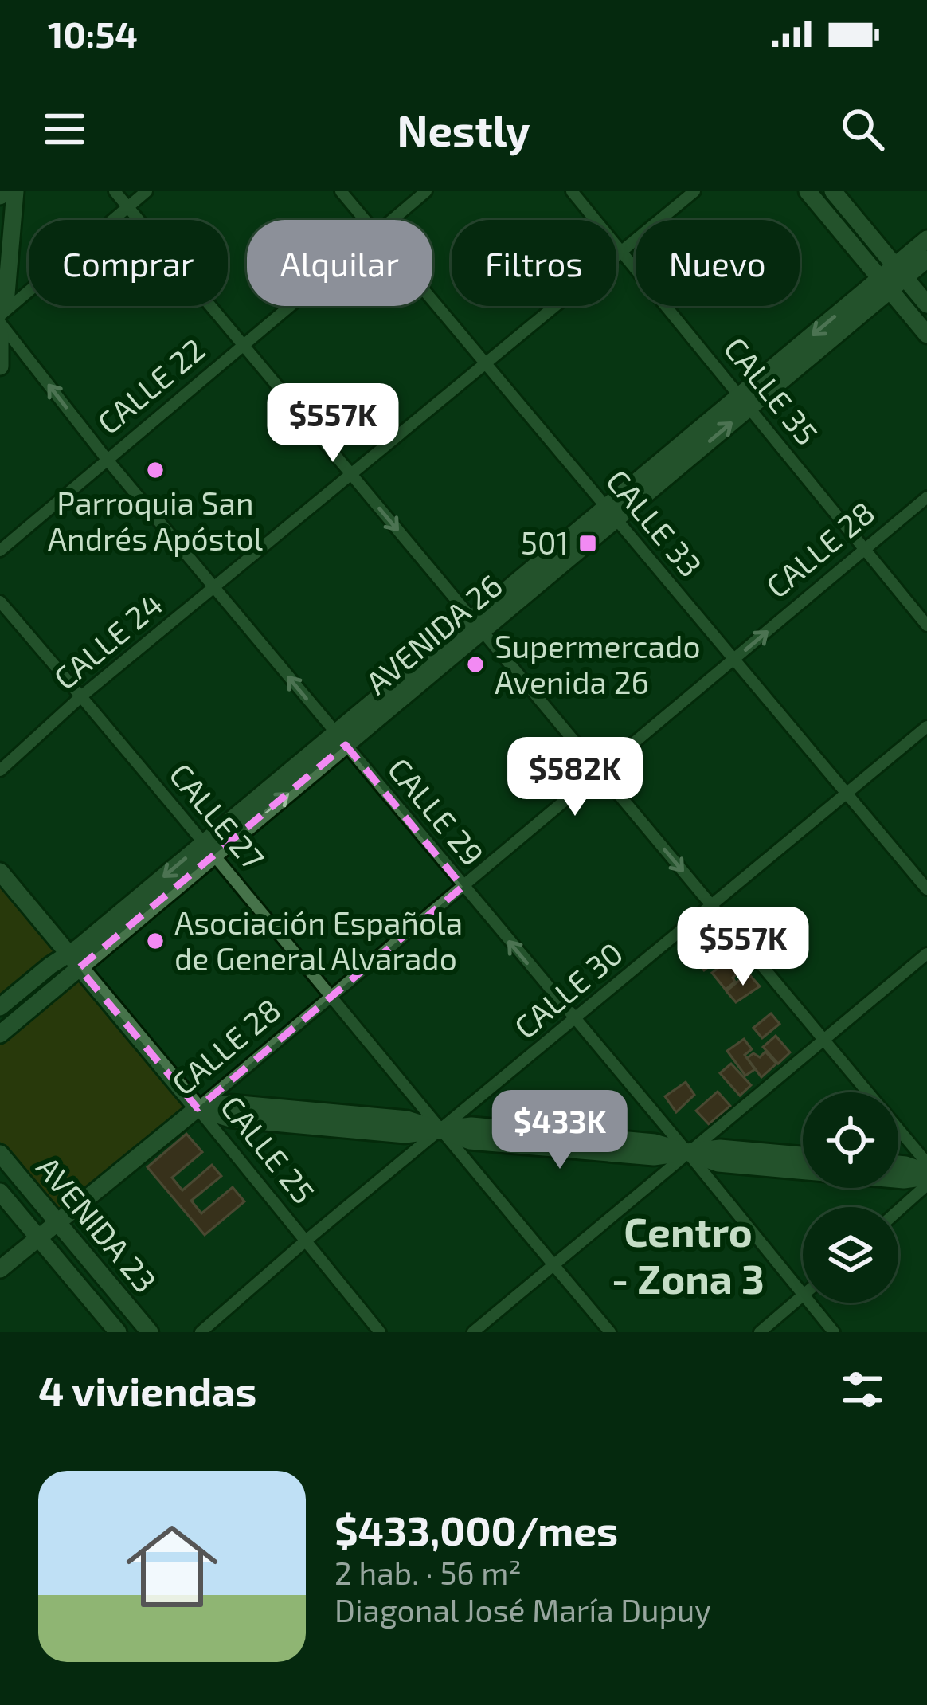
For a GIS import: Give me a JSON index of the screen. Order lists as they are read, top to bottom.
{
  "streets": {
    "main road": [
      "CALLE 28",
      "AVENIDA 26",
      "CALLE 25",
      "AVENIDA 23"
    ],
    "street": [
      "CALLE 22",
      "CALLE 35",
      "CALLE 33",
      "CALLE 24",
      "CALLE 29",
      "CALLE 27",
      "CALLE 30"
    ]
  },
  "crossings": [
    ["CALLE 22", "CALLE 29"],
    ["CALLE 35", "CALLE 28"],
    ["CALLE 35", "AVENIDA 26"],
    ["CALLE 35", "CALLE 24"],
    ["CALLE 33", "CALLE 28"],
    ["CALLE 33", "AVENIDA 26"],
    ["CALLE 33", "CALLE 24"],
    ["CALLE 33", "CALLE 30"],
    ["CALLE 28", "CALLE 29"],
    ["CALLE 28", "CALLE 27"],
    ["CALLE 28", "CALLE 25"],
    ["CALLE 28", "AVENIDA 23"],
    ["AVENIDA 26", "CALLE 29"],
    ["AVENIDA 26", "CALLE 27"],
    ["AVENIDA 26", "CALLE 25"],
    ["CALLE 24", "CALLE 29"],
    ["CALLE 24", "CALLE 27"],
    ["CALLE 29", "CALLE 30"],
    ["CALLE 27", "CALLE 30"],
    ["CALLE 30", "CALLE 25"]
  ],
  "one_way": ["CALLE 29"],
  "districts": ["Centro - Zona 3"],
  "places": {
    "other": ["Parroquia San Andrés Apóstol", "Supermercado Avenida 26", "Asociación Española de General Alvarado"],
    "transit": ["501"]
  },
  "page": {
    "status": "10:54",
    "header": "Nestly",
    "chip": [
      "Comprar",
      "Alquilar",
      "Filtros",
      "Nuevo"
    ],
    "price": [
      "$557K",
      "$582K",
      "$557K",
      "$433K"
    ],
    "heading": "4 viviendas",
    "list": [
      {
        "name": "$433,000/mes",
        "note": "2 hab. · 56 m² · Diagonal José María Dupuy"
      }
    ]
  }
}
